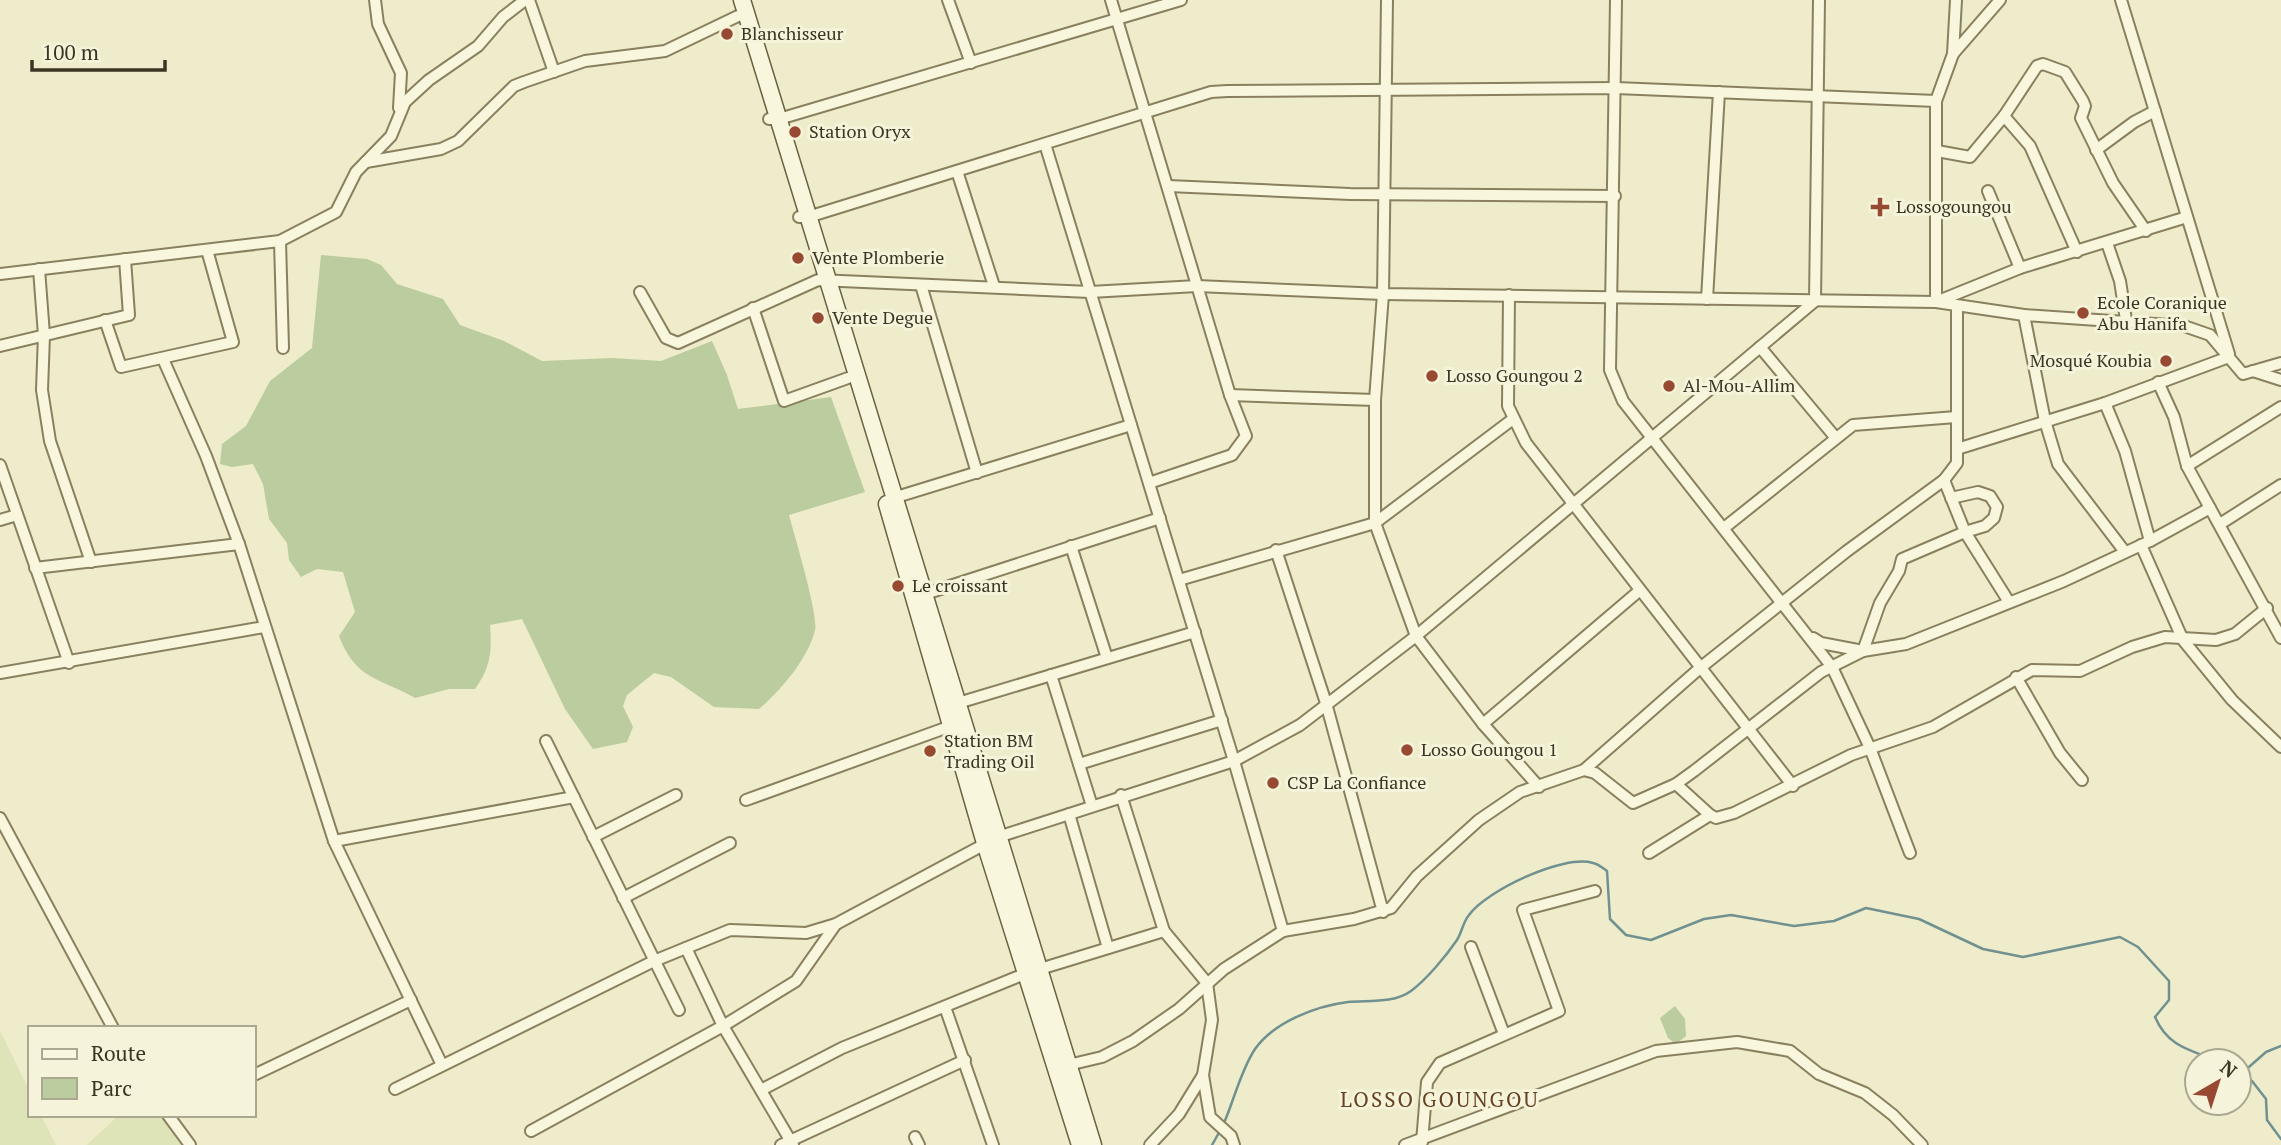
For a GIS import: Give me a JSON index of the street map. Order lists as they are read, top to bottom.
{
  "districts": ["LOSSO GOUNGOU"],
  "places": {
    "other": [
      "Blanchisseur",
      "Station Oryx",
      "Vente Plomberie",
      "Ecole Coranique Abu Hanifa",
      "Vente Degue",
      "Mosqué Koubia",
      "Losso Goungou 2",
      "Al-Mou-Allim",
      "Le croissant",
      "Losso Goungou 1",
      "Station BM Trading Oil",
      "CSP La Confiance"
    ],
    "health": ["Lossogoungou"]
  },
  "legend": ["Route", "Parc"],
  "scale_bar": "100 m",
  "north": "top right"
}
